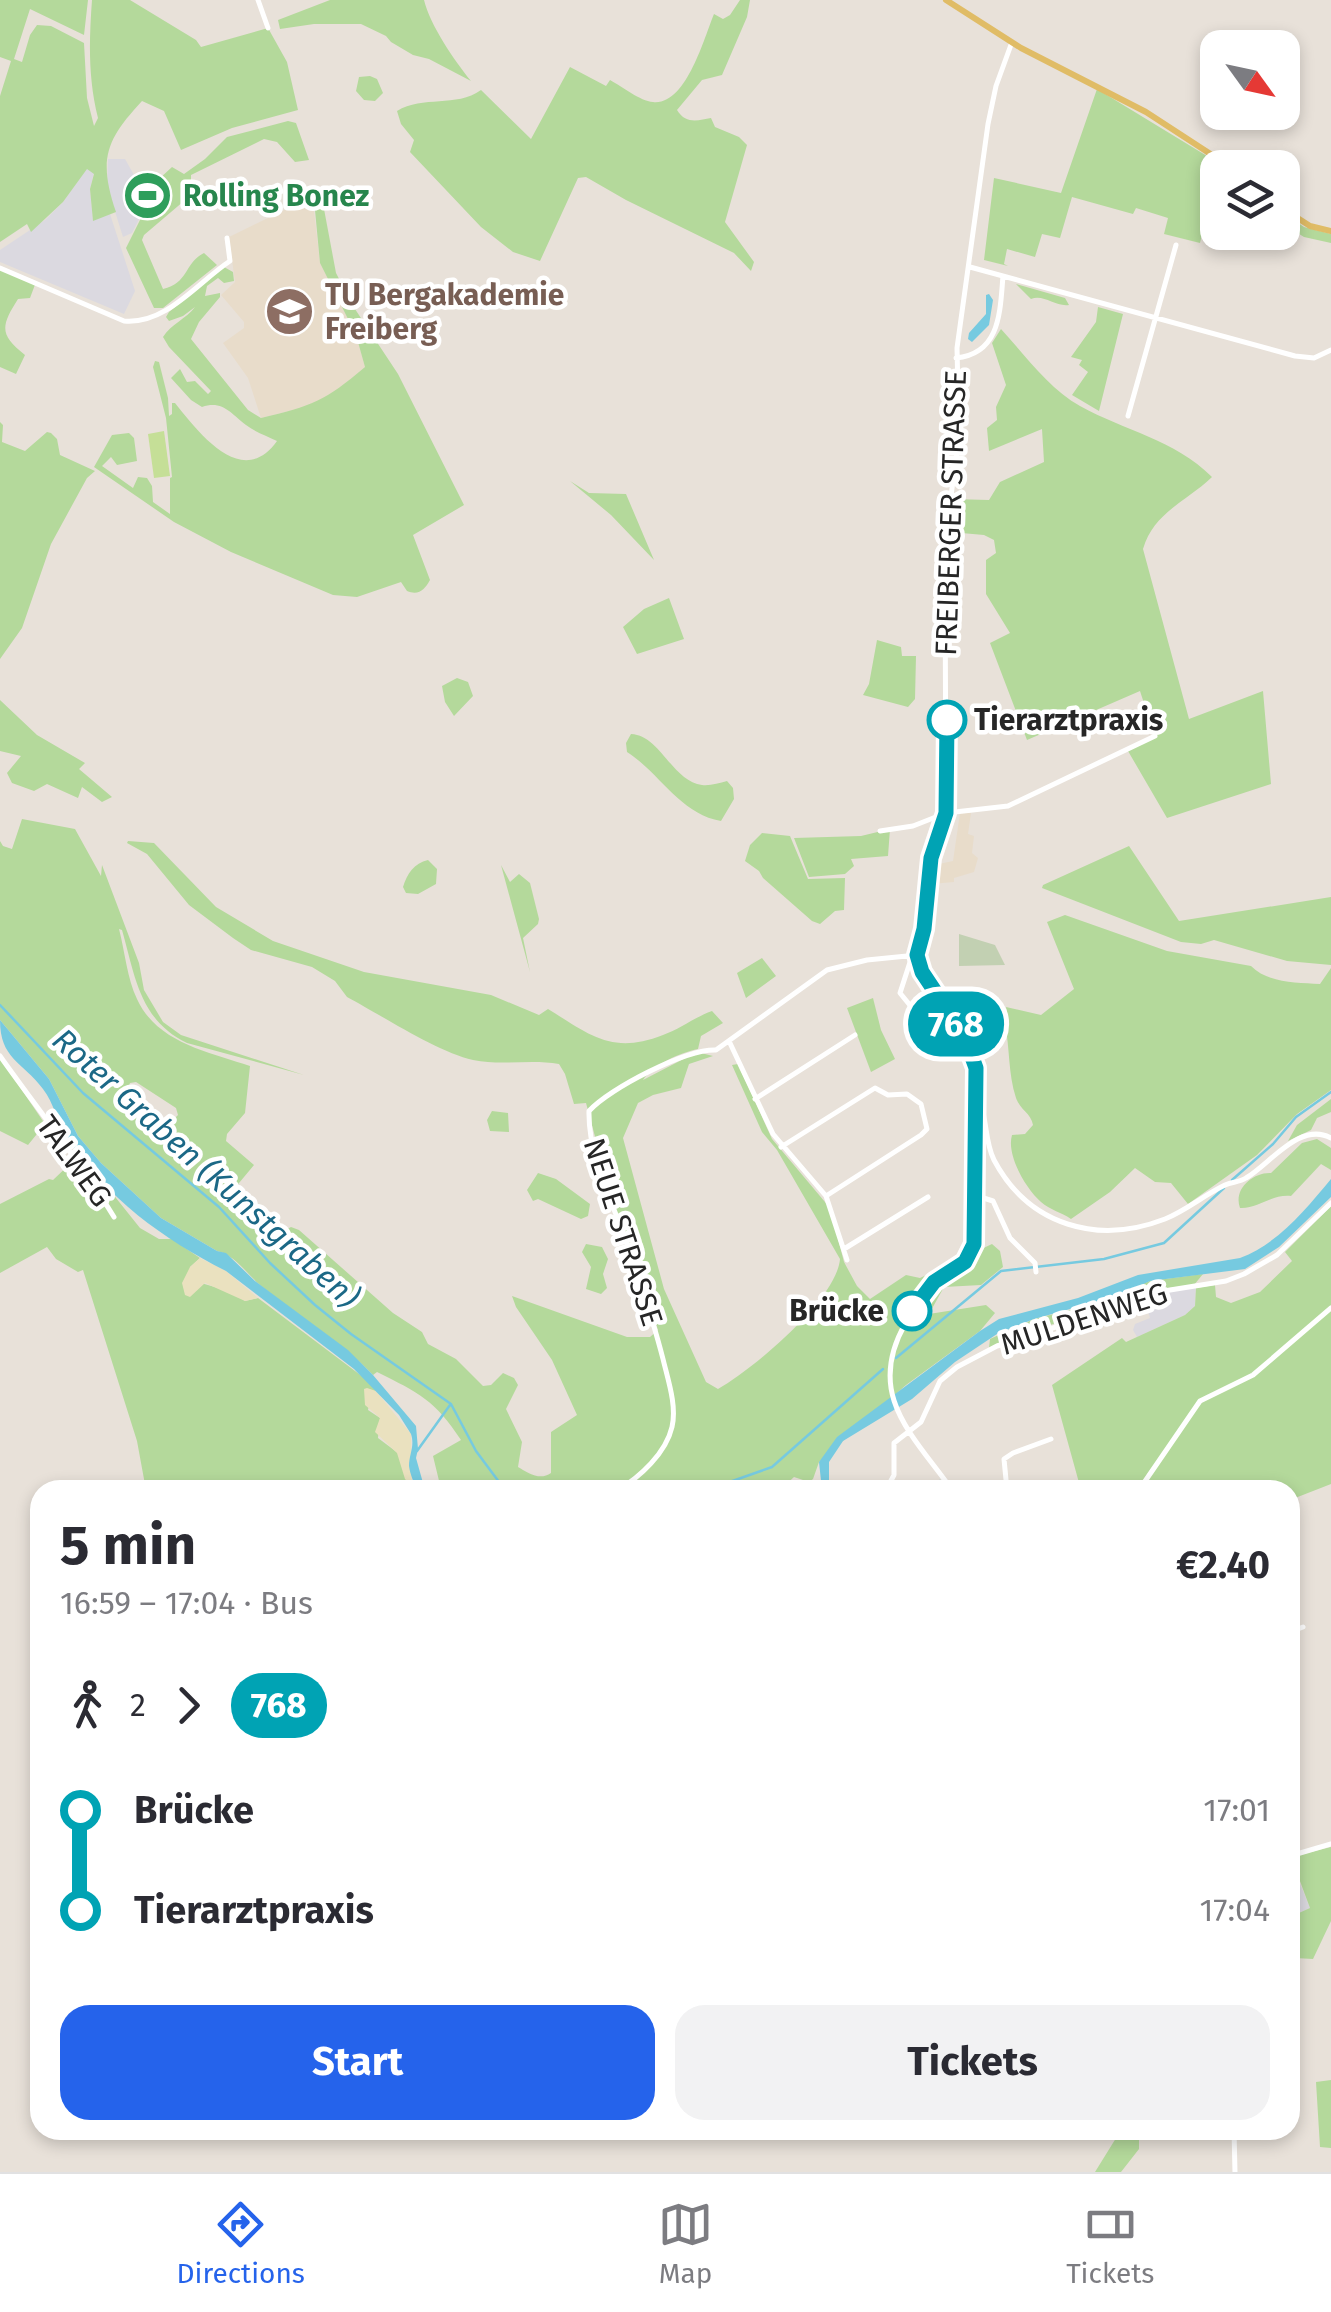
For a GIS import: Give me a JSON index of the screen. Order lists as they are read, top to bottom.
{
  "streets": {
    "street": [
      "FREIBERGER STRASSE",
      "TALWEG",
      "NEUE STRASSE",
      "MULDENWEG"
    ]
  },
  "water": ["Roter Graben (Kunstgraben)"],
  "places": {
    "sports": ["Rolling Bonez"],
    "school or university": ["TU Bergakademie Freiberg"],
    "other": ["Tierarztpraxis", "Brücke"]
  },
  "lines": ["bus line 768"],
  "north": "bottom right",
  "page": {
    "on_map": "768",
    "heading": ["5 min", "16:59 – 17:04 · Bus", "€2.40"],
    "legs": ["2", "768"],
    "list": [
      {
        "name": "Brücke",
        "value": "17:01"
      },
      {
        "name": "Tierarztpraxis",
        "value": "17:04"
      }
    ],
    "buttons": ["Start", "Tickets"],
    "tabs": ["Directions", "Map", "Tickets"]
  }
}
